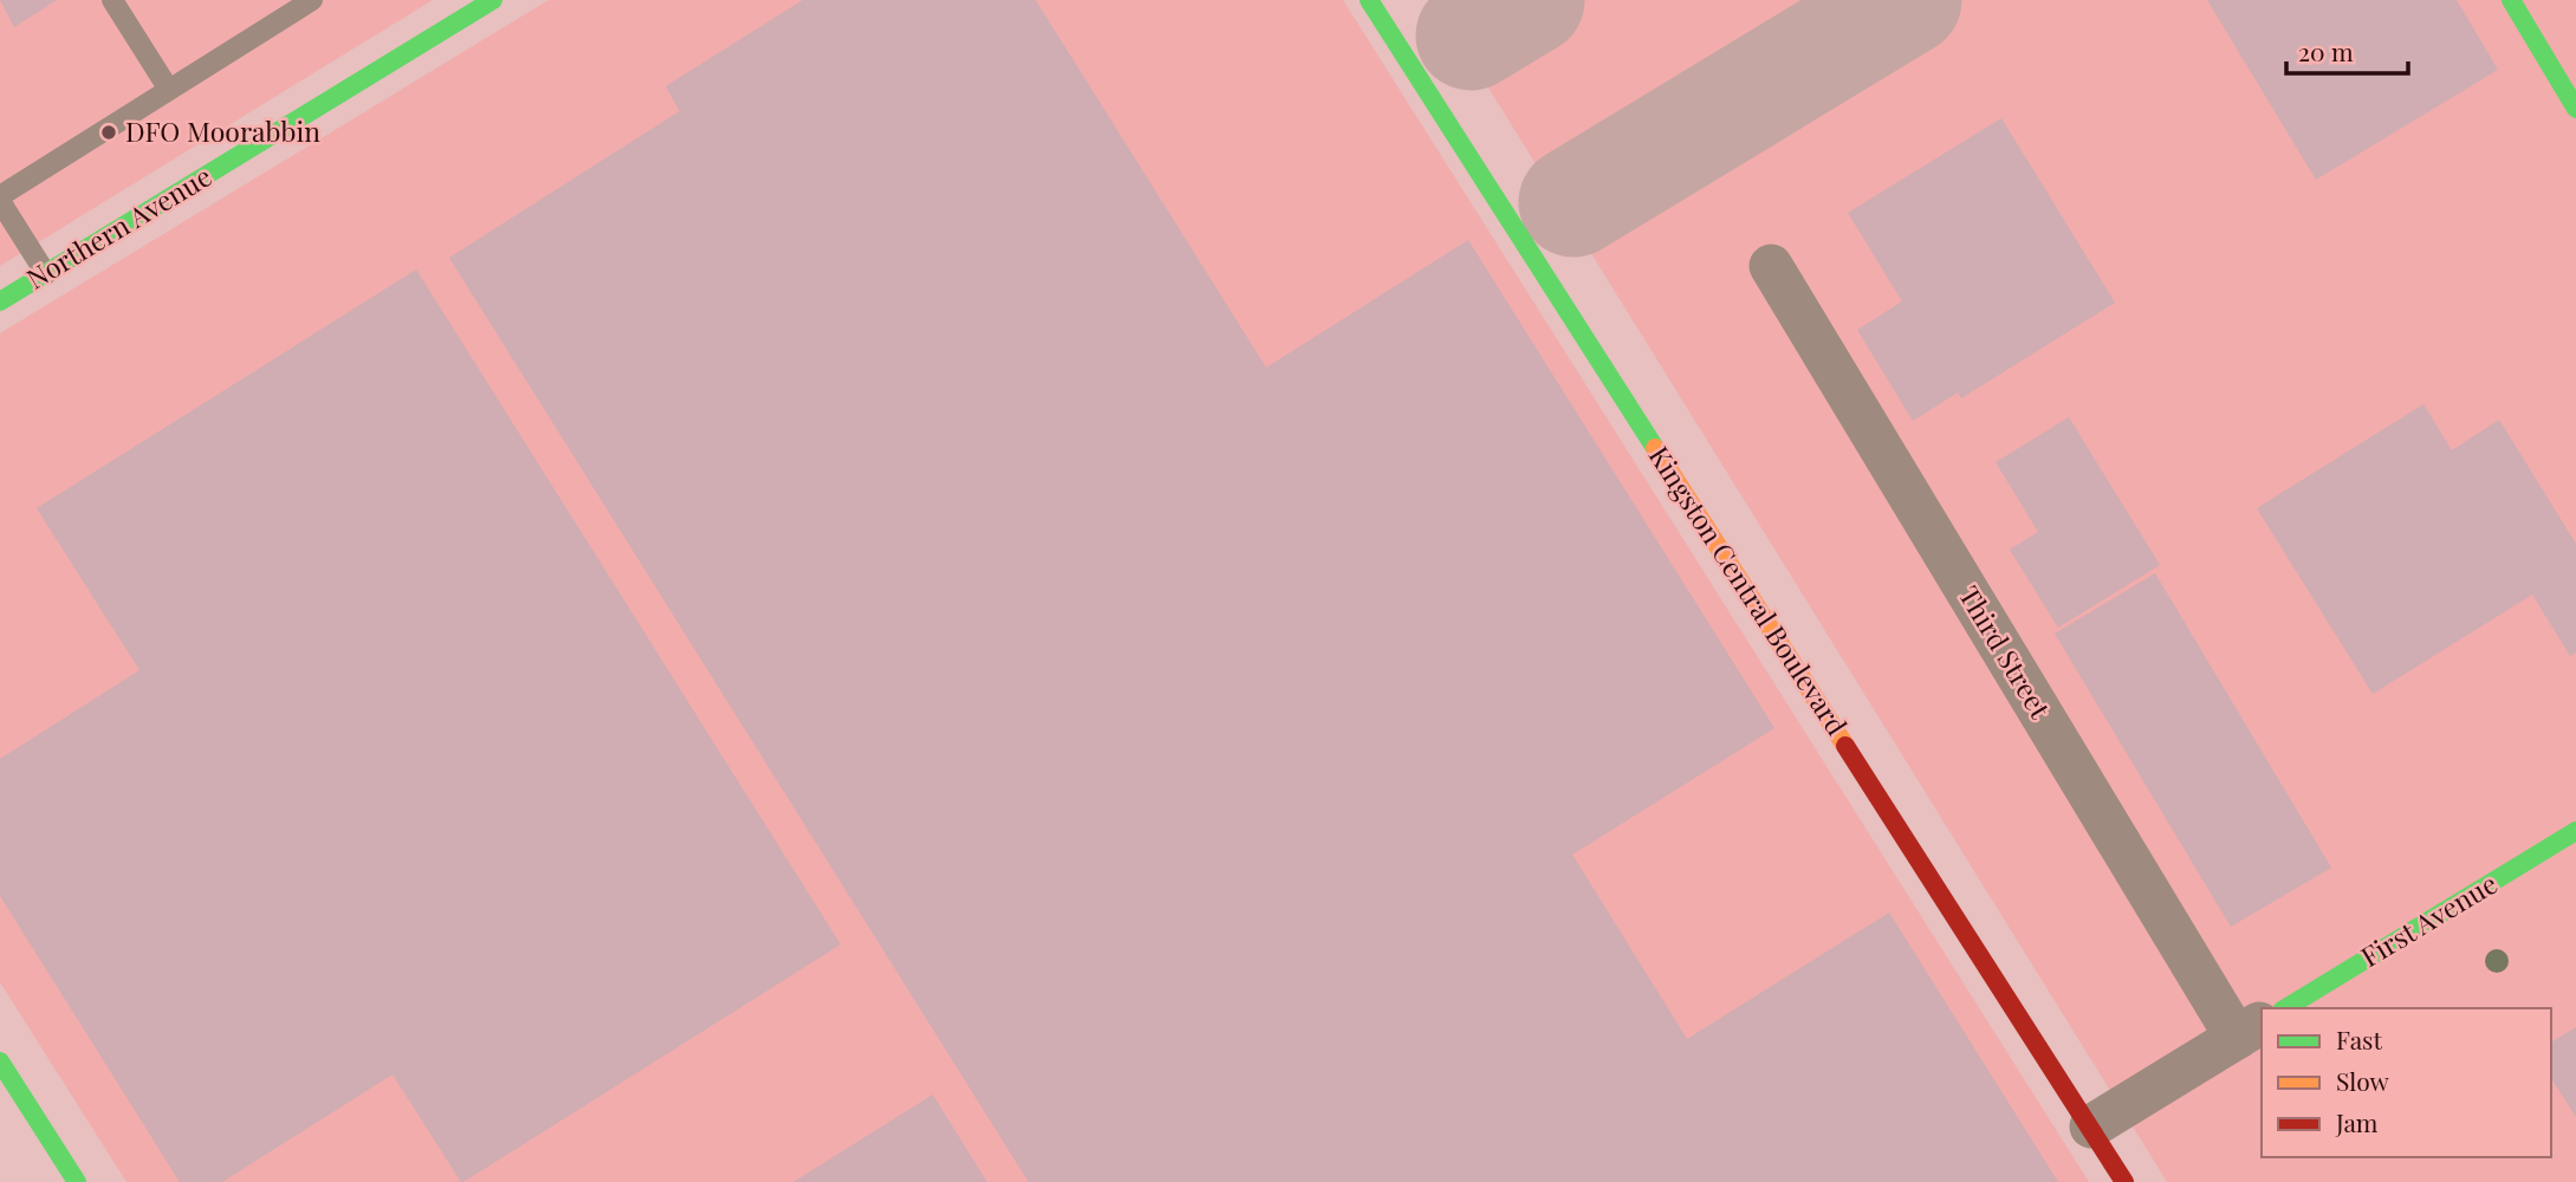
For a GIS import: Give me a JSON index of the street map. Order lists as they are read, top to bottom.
{
  "streets": {
    "street": [
      "Northern Avenue",
      "Kingston Central Boulevard",
      "Third Street",
      "First Avenue"
    ]
  },
  "places": ["DFO Moorabbin"],
  "legend": ["Fast", "Slow", "Jam"],
  "scale_bar": "20 m"
}
